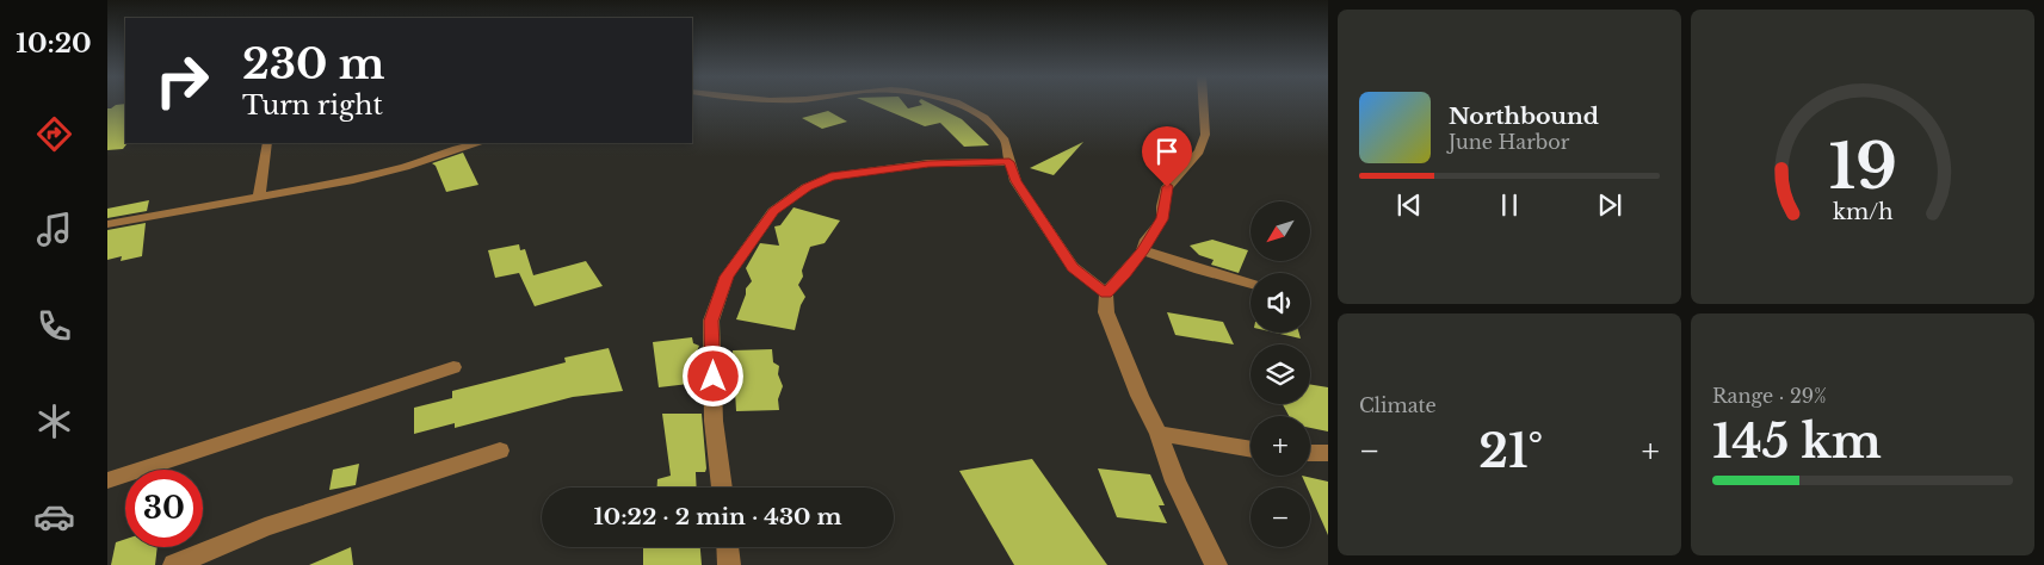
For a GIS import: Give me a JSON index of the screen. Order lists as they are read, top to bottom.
{
  "north": "bottom left",
  "page": {
    "tabs": "10:20",
    "turn": ["230 m", "Turn right"],
    "song": ["Northbound", "June Harbor"],
    "map_buttons": ["+", "−"],
    "tile": [
      "Climate",
      ["Range · 29%", "145 km"]
    ],
    "heat": ["−", "21°", "+"],
    "limit": "30",
    "trip": "10:22 · 2 min · 430 m",
    "gauge": ["19", "km/h"]
  }
}
